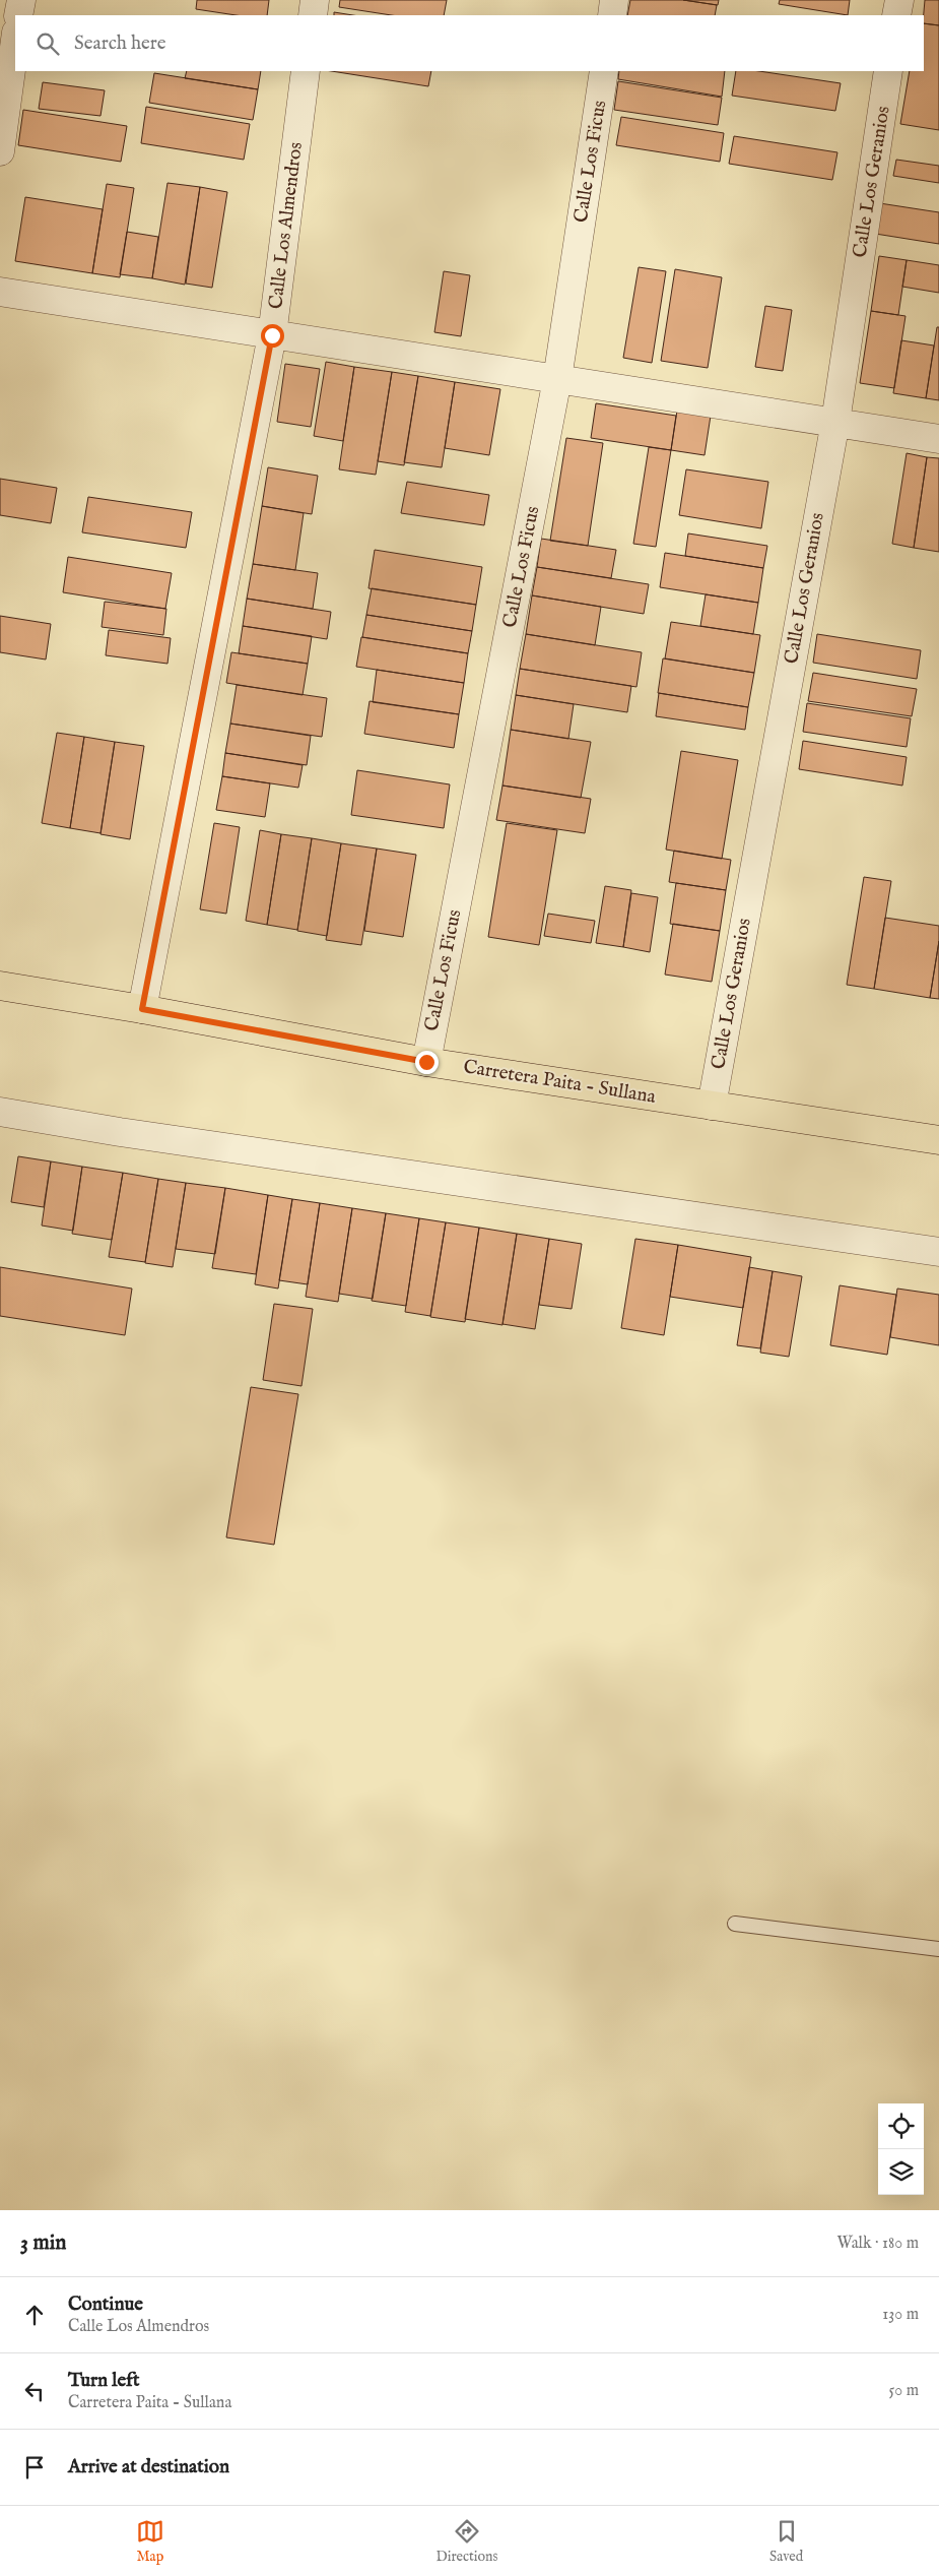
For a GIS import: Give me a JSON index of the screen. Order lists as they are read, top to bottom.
{
  "streets": {
    "main road": ["Carretera Paita - Sullana"],
    "street": ["Calle Los Ficus", "Calle Los Geranios", "Calle Los Almendros"]
  },
  "crossings": [
    ["Calle Los Ficus", "Carretera Paita - Sullana"],
    ["Calle Los Geranios", "Carretera Paita - Sullana"],
    ["Calle Los Almendros", "Carretera Paita - Sullana"]
  ],
  "page": {
    "search": "Search here",
    "heading": ["3 min", "Walk · 180 m"],
    "list": [
      ["Continue", "Calle Los Almendros", "130 m"],
      ["Turn left", "Carretera Paita - Sullana", "50 m"],
      "Arrive at destination"
    ],
    "nav": ["Map", "Directions", "Saved"]
  }
}
